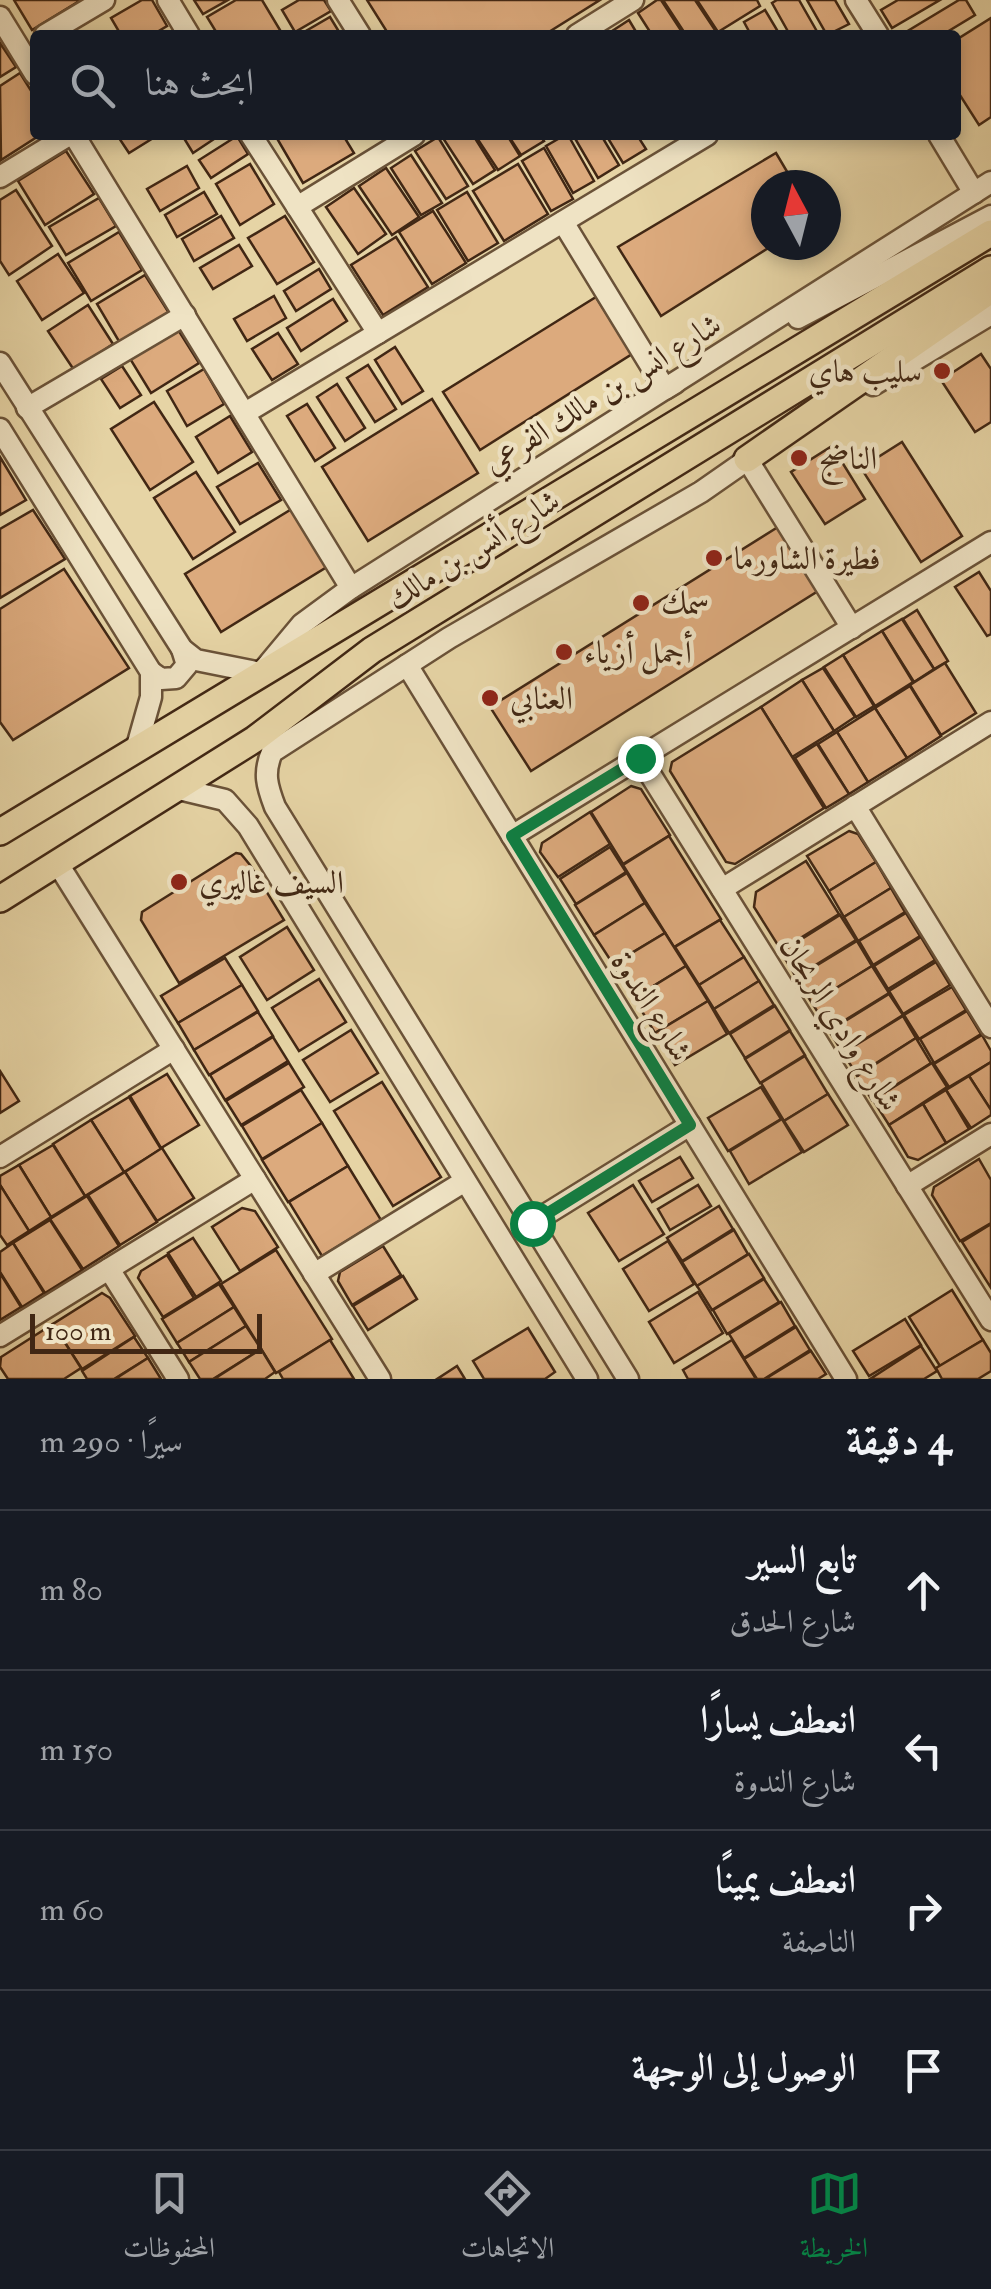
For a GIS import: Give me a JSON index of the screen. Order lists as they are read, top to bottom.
{
  "streets": {
    "main road": ["شارع أنس بن مالك"],
    "street": ["شارع انس بن مالك الفرعي", "شارع الندوة", "شارع وادي الريحان"]
  },
  "places": [
    "سليب هاي",
    "الناضج",
    "فطيرة الشاورما",
    "سمك",
    "أجمل أزياء",
    "العنابي",
    "السيف غاليري"
  ],
  "scale_bar": "100 m",
  "north": "top",
  "page": {
    "search": "ابحث هنا",
    "scale": "100 m",
    "heading": ["4 دقيقة", "سيرًا · 290 m"],
    "list": [
      ["تابع السير", "شارع الحدق", "80 m"],
      ["انعطف يسارًا", "شارع الندوة", "150 m"],
      ["انعطف يمينًا", "الناصفة", "60 m"],
      "الوصول إلى الوجهة"
    ],
    "nav": ["الخريطة", "الاتجاهات", "المحفوظات"]
  }
}
